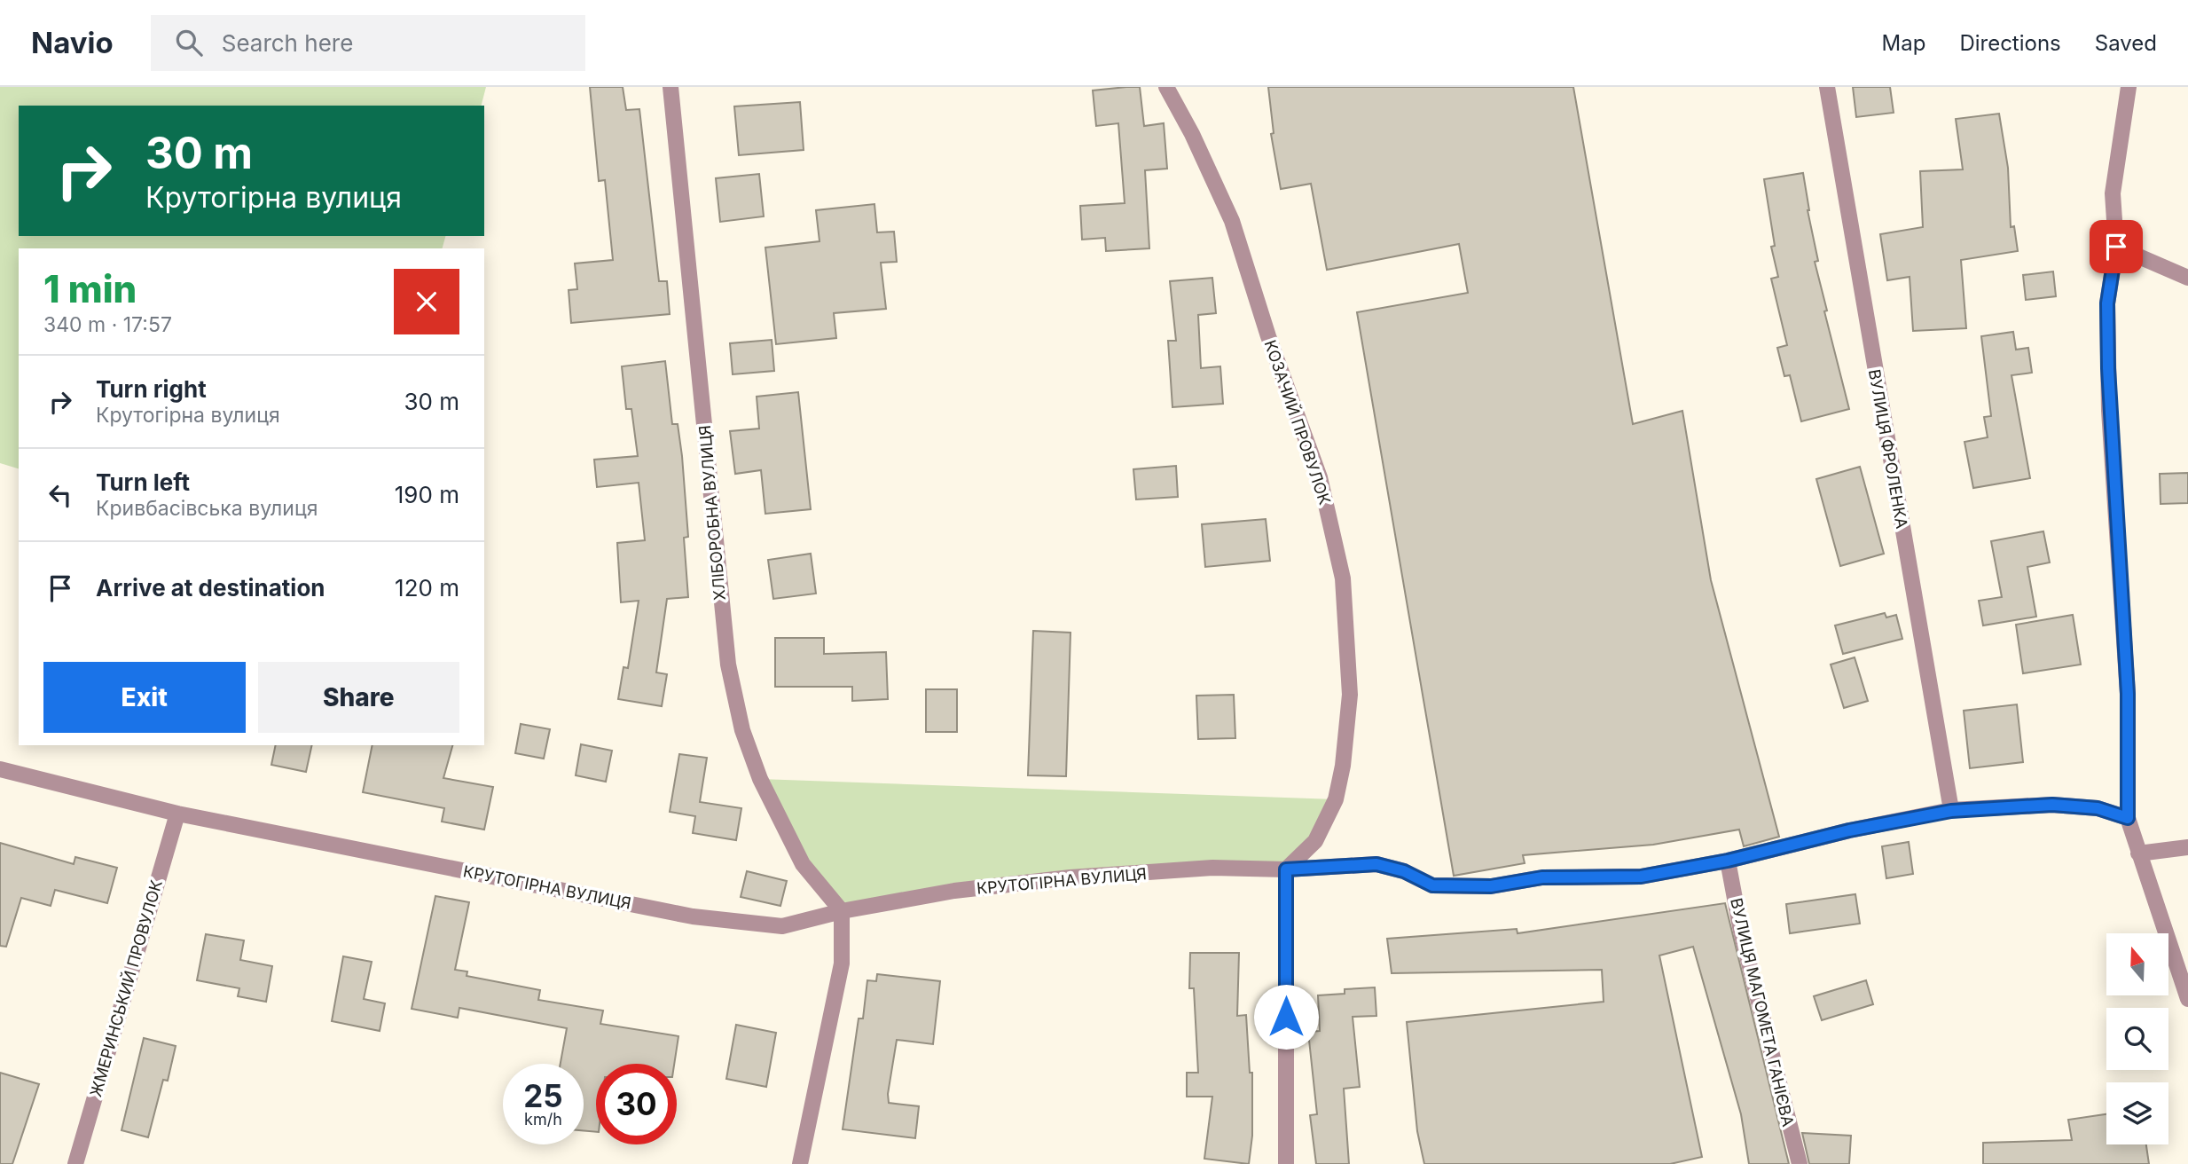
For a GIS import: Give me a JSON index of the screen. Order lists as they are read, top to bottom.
{
  "streets": {
    "street": [
      "КОЗАЧИЙ ПРОВУЛОК",
      "ВУЛИЦЯ ФРОЛЕНКА",
      "ХЛІБОРОБНА ВУЛИЦЯ",
      "КРУТОГІРНА ВУЛИЦЯ",
      "ЖМЕРИНСЬКИЙ ПРОВУЛОК",
      "ВУЛИЦЯ МАГОМЕТА ГАНІЄВА"
    ]
  },
  "crossings": [
    ["КОЗАЧИЙ ПРОВУЛОК", "КРУТОГІРНА ВУЛИЦЯ"],
    ["ВУЛИЦЯ ФРОЛЕНКА", "КРУТОГІРНА ВУЛИЦЯ"],
    ["ХЛІБОРОБНА ВУЛИЦЯ", "КРУТОГІРНА ВУЛИЦЯ"],
    ["КРУТОГІРНА ВУЛИЦЯ", "ЖМЕРИНСЬКИЙ ПРОВУЛОК"],
    ["КРУТОГІРНА ВУЛИЦЯ", "ВУЛИЦЯ МАГОМЕТА ГАНІЄВА"]
  ],
  "north": "top",
  "page": {
    "header": "Navio",
    "search": "Search here",
    "nav": ["Map", "Directions", "Saved"],
    "turn": ["30 m", "Крутогірна вулиця"],
    "heading": ["1 min", "340 m · 17:57"],
    "list": [
      {
        "name": "Turn right",
        "note": "Крутогірна вулиця",
        "value": "30 m"
      },
      {
        "name": "Turn left",
        "note": "Кривбасівська вулиця",
        "value": "190 m"
      },
      {
        "name": "Arrive at destination",
        "value": "120 m"
      }
    ],
    "buttons": ["Exit", "Share"],
    "speed": "25 km/h",
    "limit": "30"
  }
}
